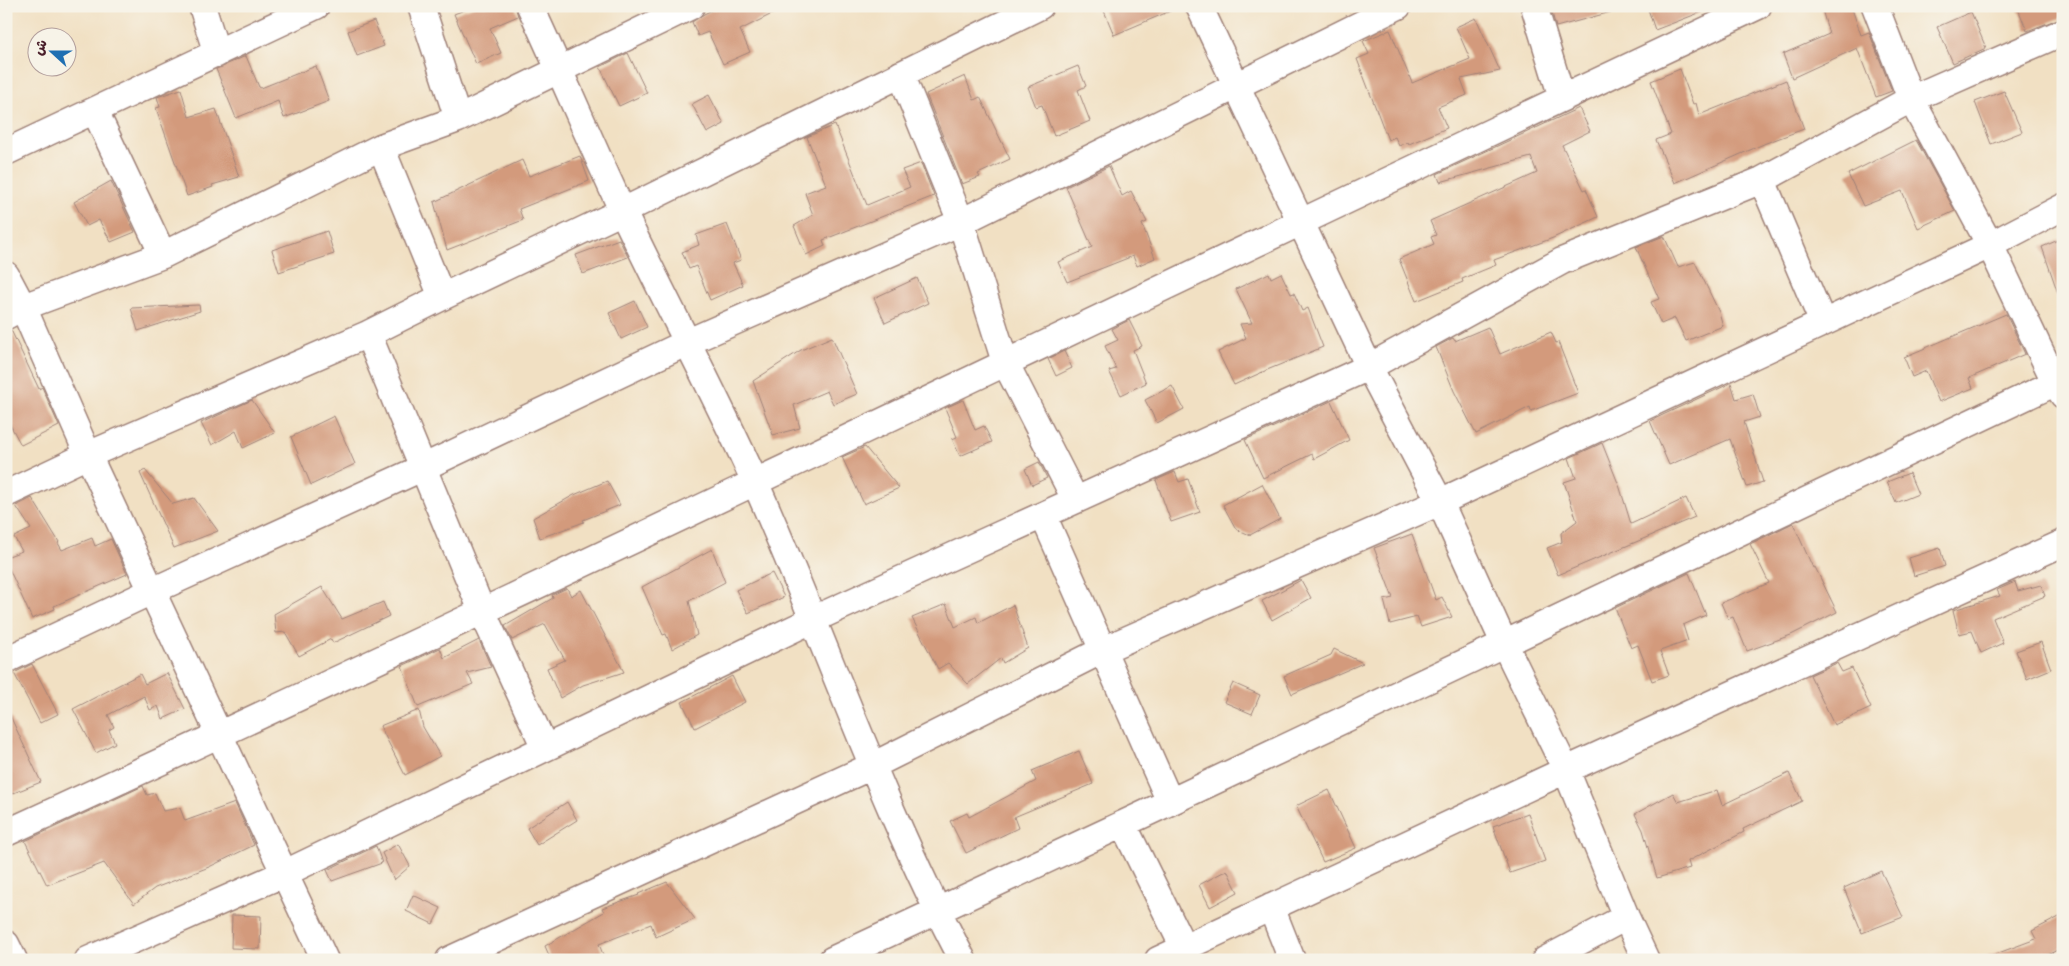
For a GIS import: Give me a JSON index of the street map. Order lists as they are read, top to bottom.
{
  "north": "left"
}
